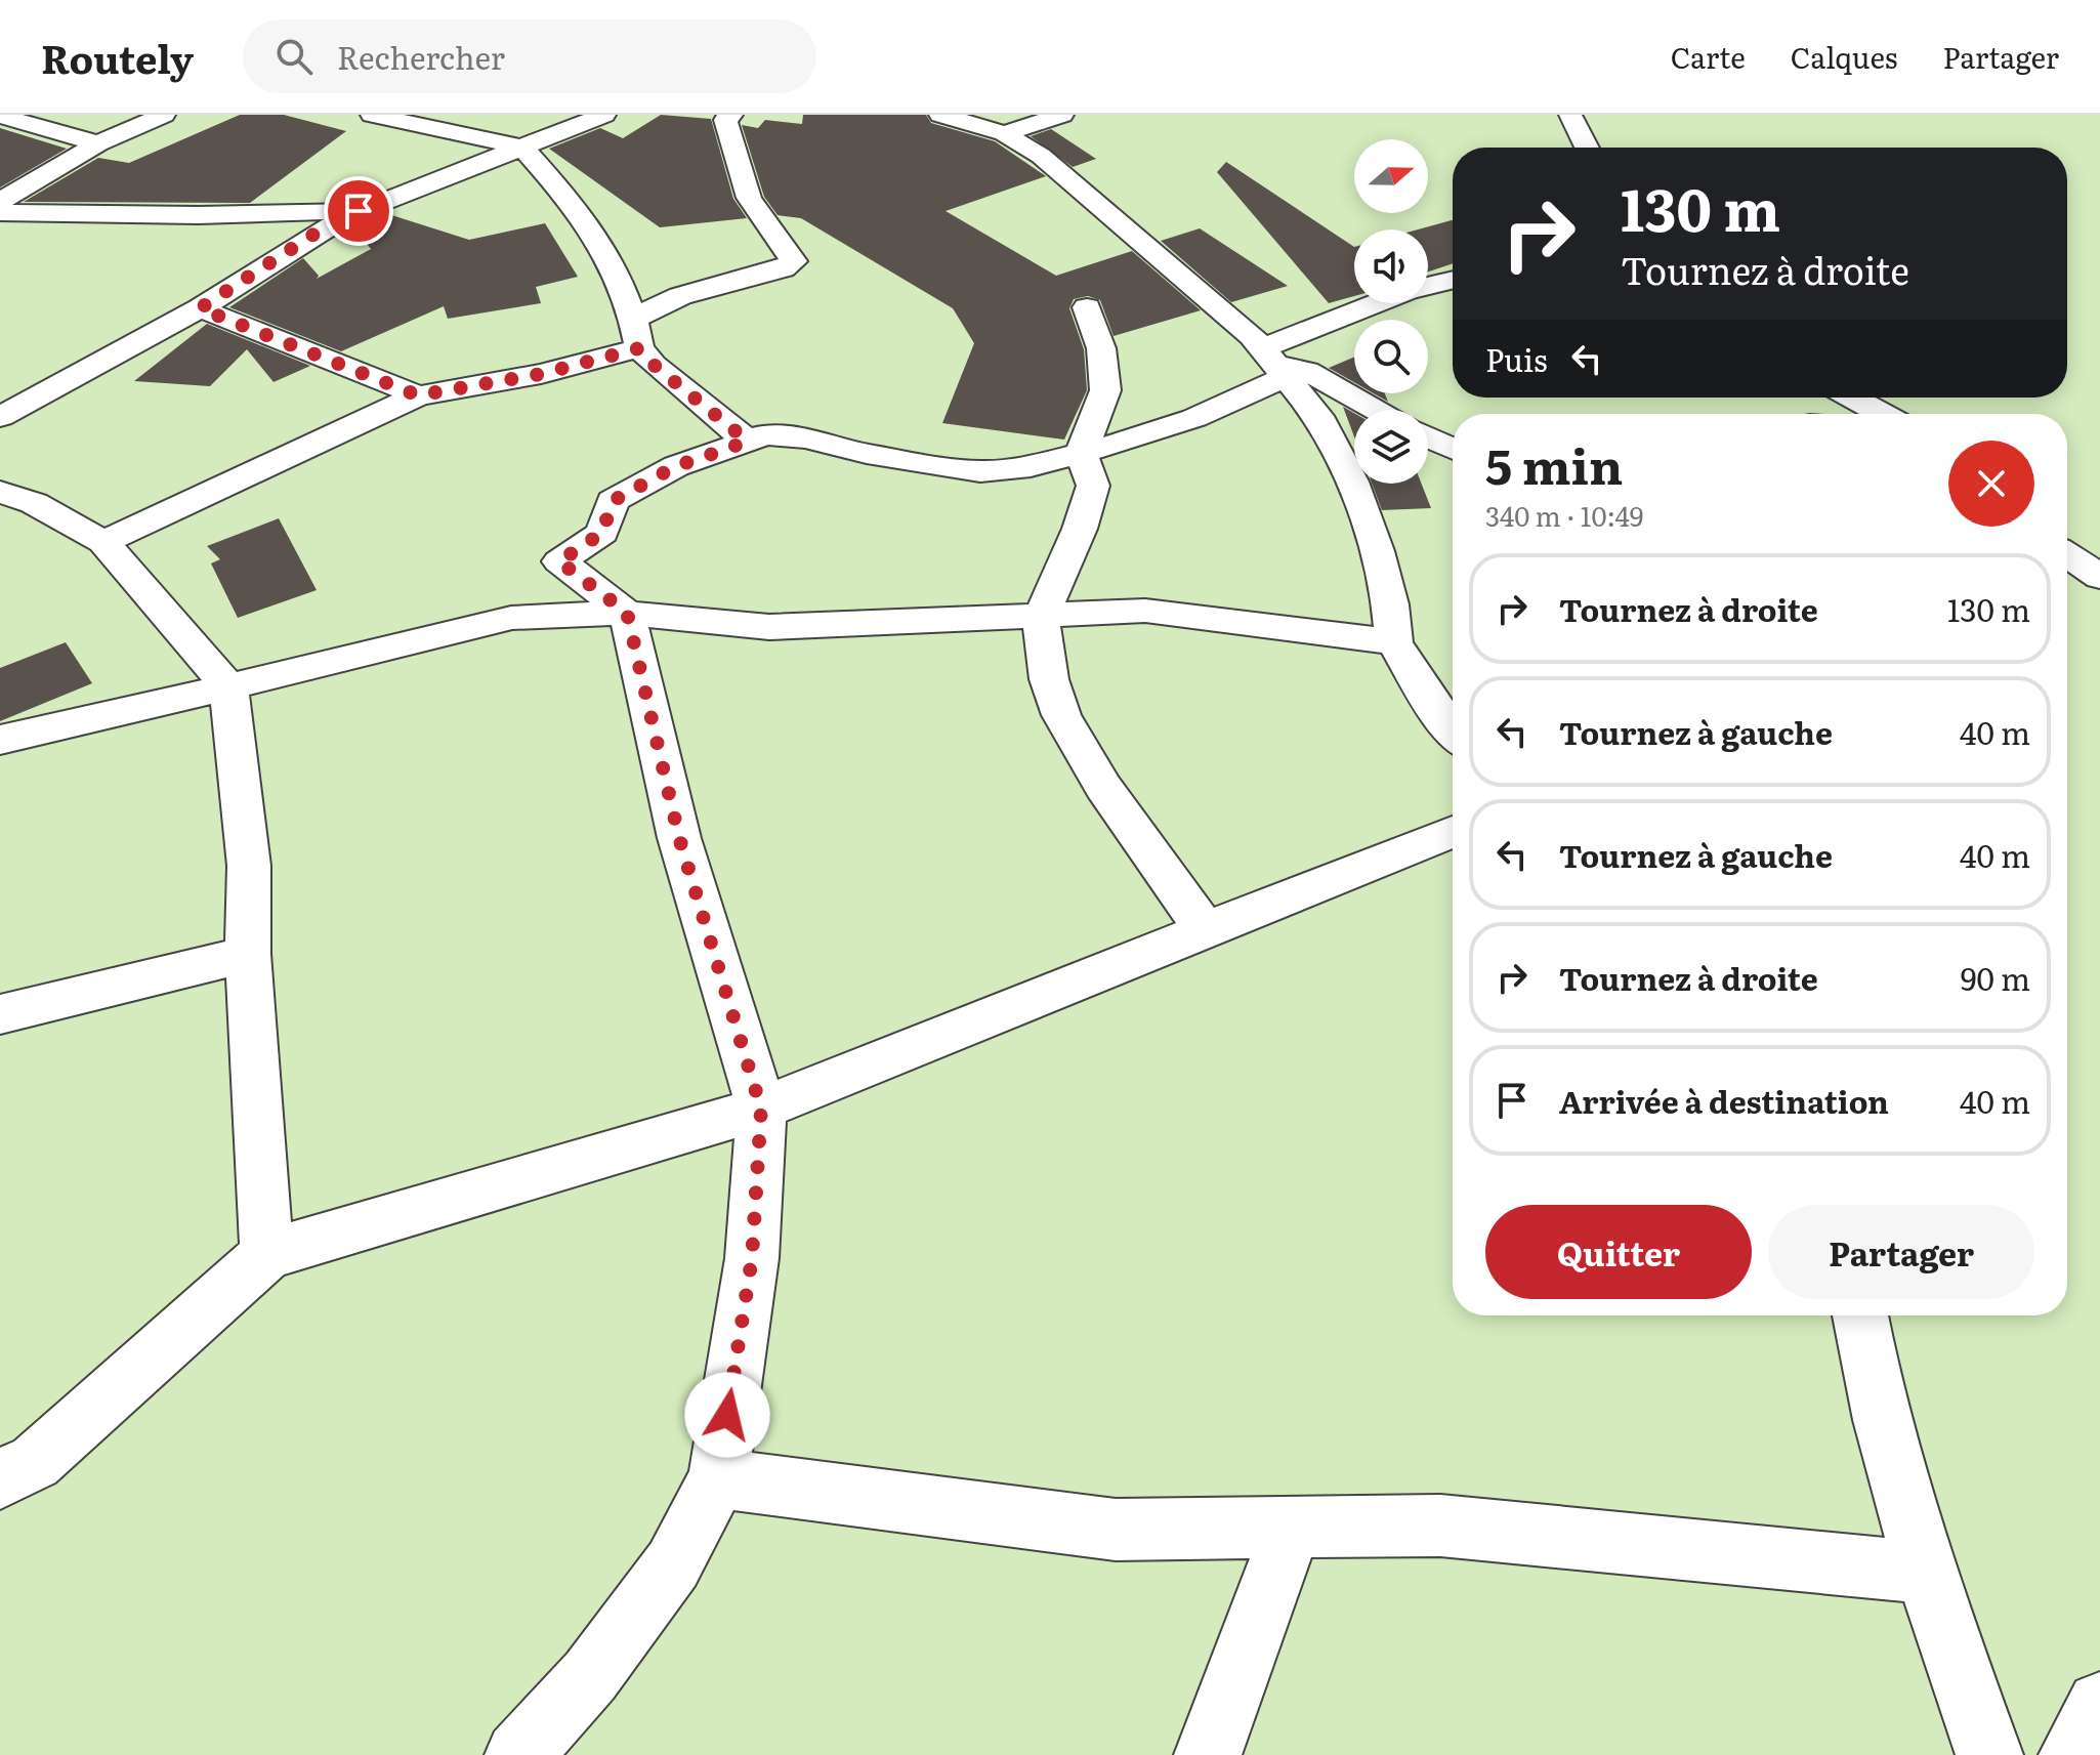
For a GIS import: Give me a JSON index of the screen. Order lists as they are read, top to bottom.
{
  "north": "right",
  "page": {
    "header": "Routely",
    "search": "Rechercher",
    "nav": ["Carte", "Calques", "Partager"],
    "turn": ["130 m", "Tournez à droite"],
    "then": "Puis",
    "heading": ["5 min", "340 m · 10:49"],
    "list": [
      {
        "name": "Tournez à droite",
        "value": "130 m"
      },
      {
        "name": "Tournez à gauche",
        "value": "40 m"
      },
      {
        "name": "Tournez à gauche",
        "value": "40 m"
      },
      {
        "name": "Tournez à droite",
        "value": "90 m"
      },
      {
        "name": "Arrivée à destination",
        "value": "40 m"
      }
    ],
    "buttons": ["Quitter", "Partager"]
  }
}
